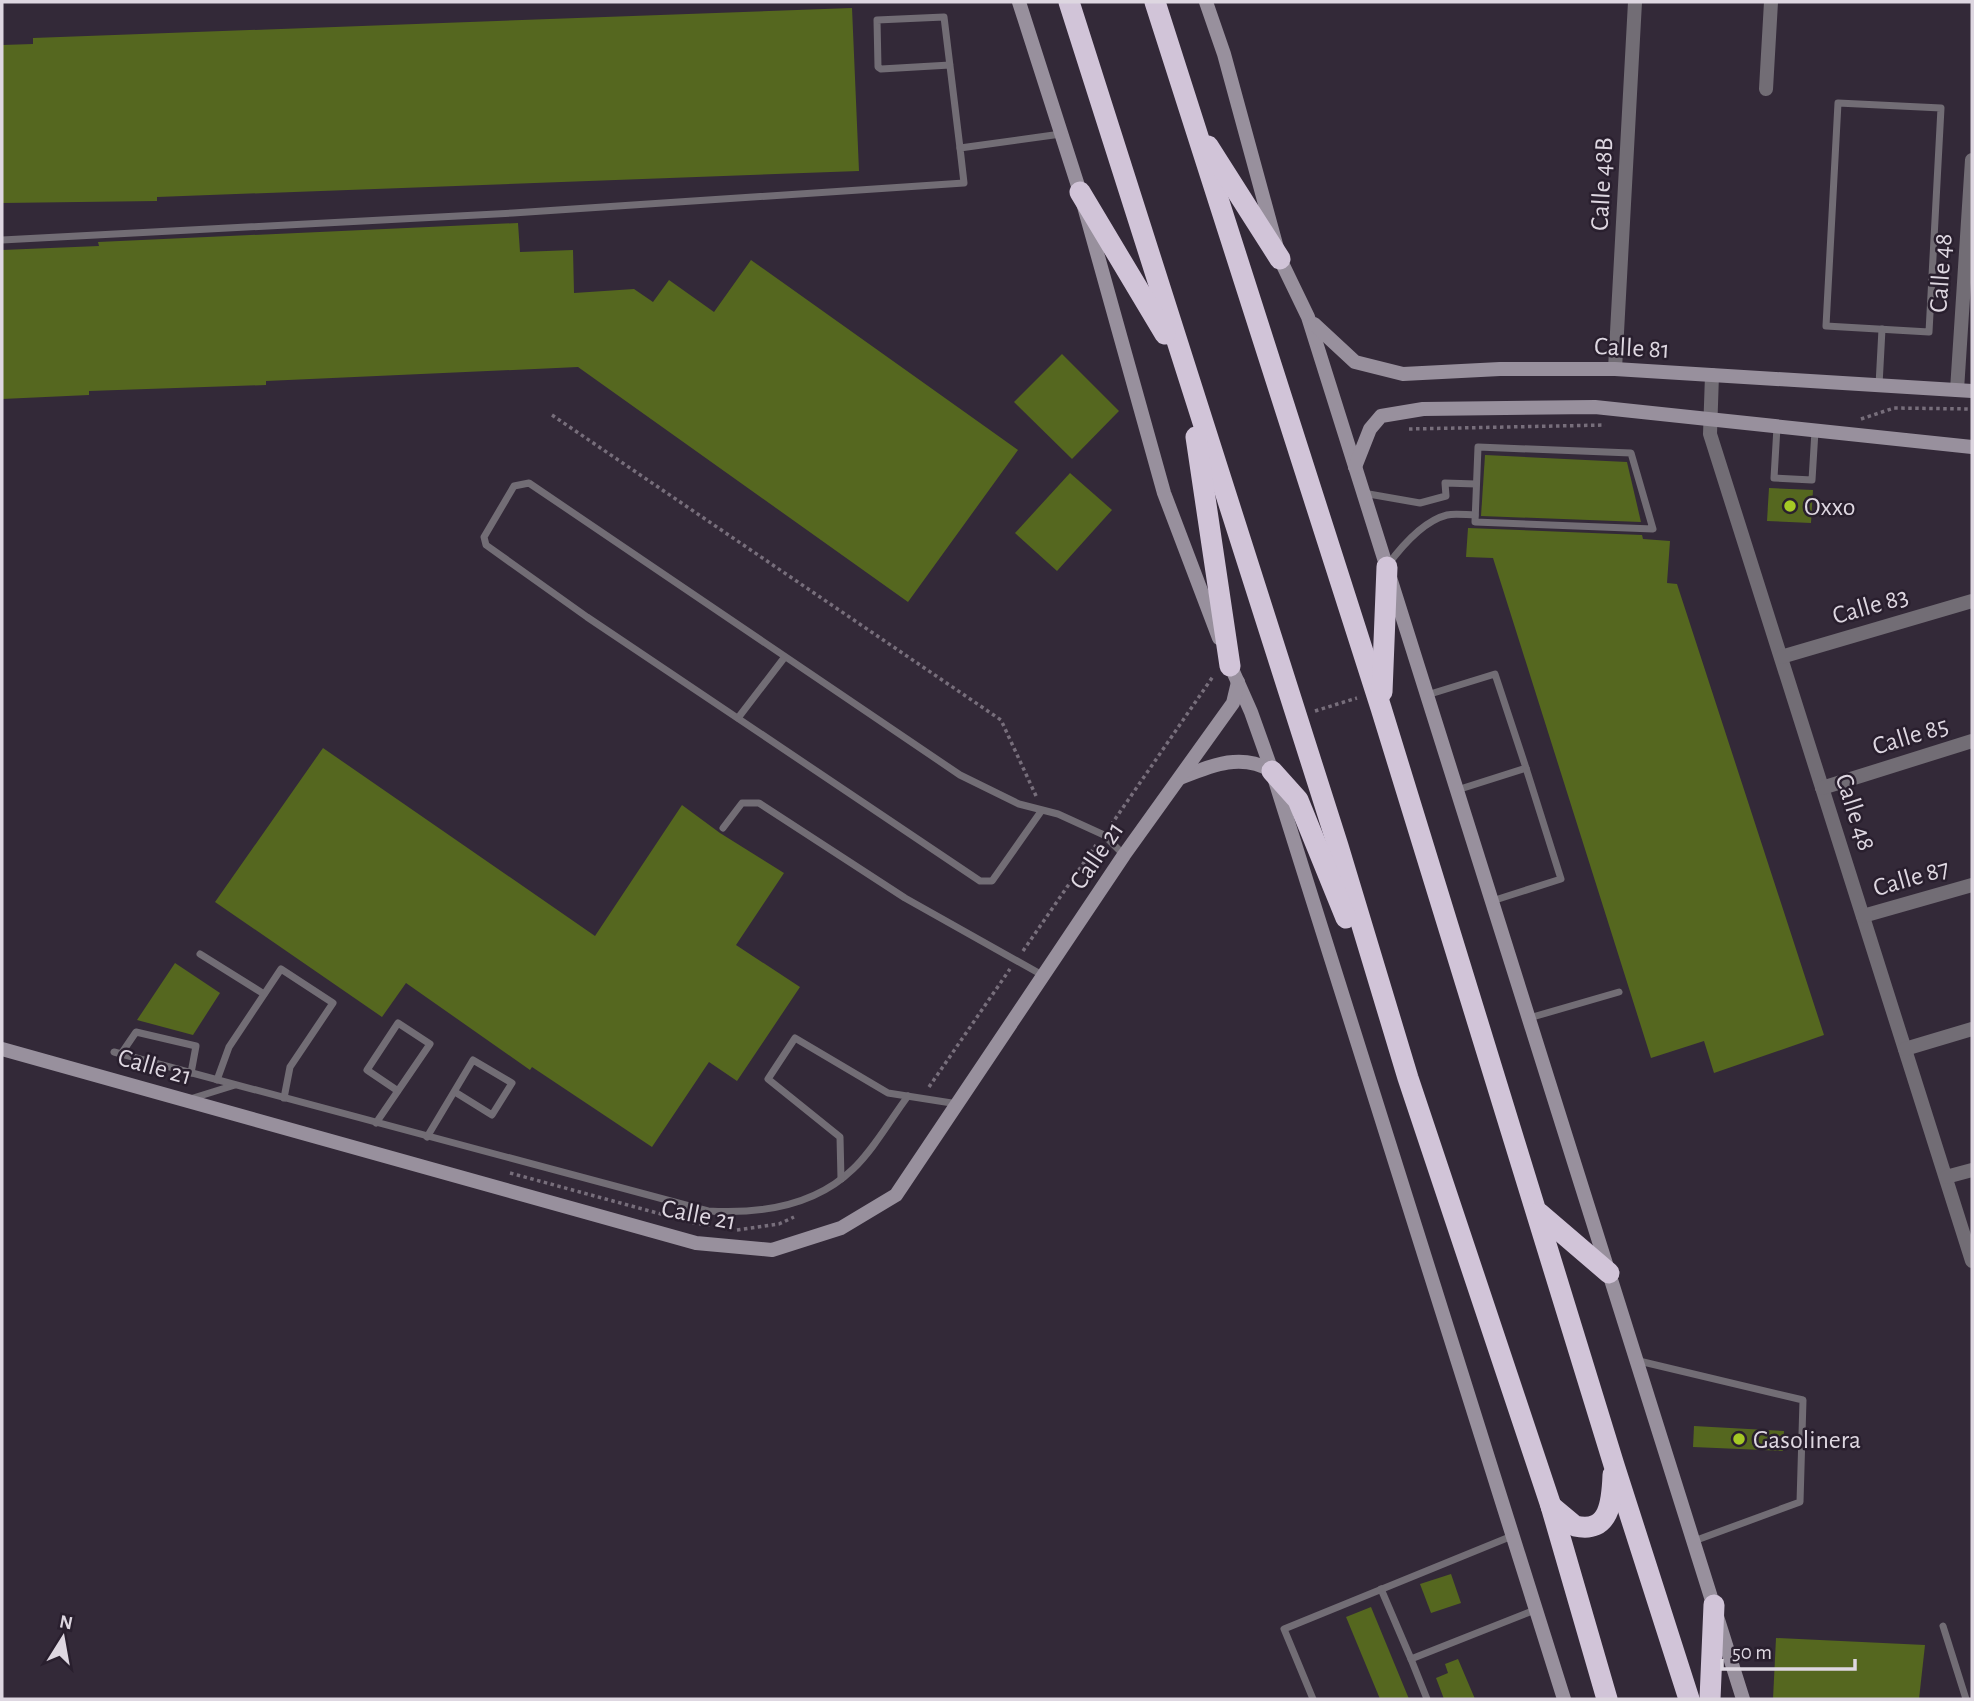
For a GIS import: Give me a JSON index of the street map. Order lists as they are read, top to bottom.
{
  "streets": {
    "main road": ["Calle 81", "Calle 21"],
    "street": [
      "Calle 48B",
      "Calle 48",
      "Calle 83",
      "Calle 85",
      "Calle 87"
    ]
  },
  "crossings": [
    ["Calle 48B", "Calle 81"],
    ["Calle 48", "Calle 81"],
    ["Calle 48", "Calle 83"],
    ["Calle 48", "Calle 85"],
    ["Calle 48", "Calle 87"]
  ],
  "places": ["Oxxo", "Gasolinera"],
  "scale_bar": "50 m",
  "north": "top"
}
